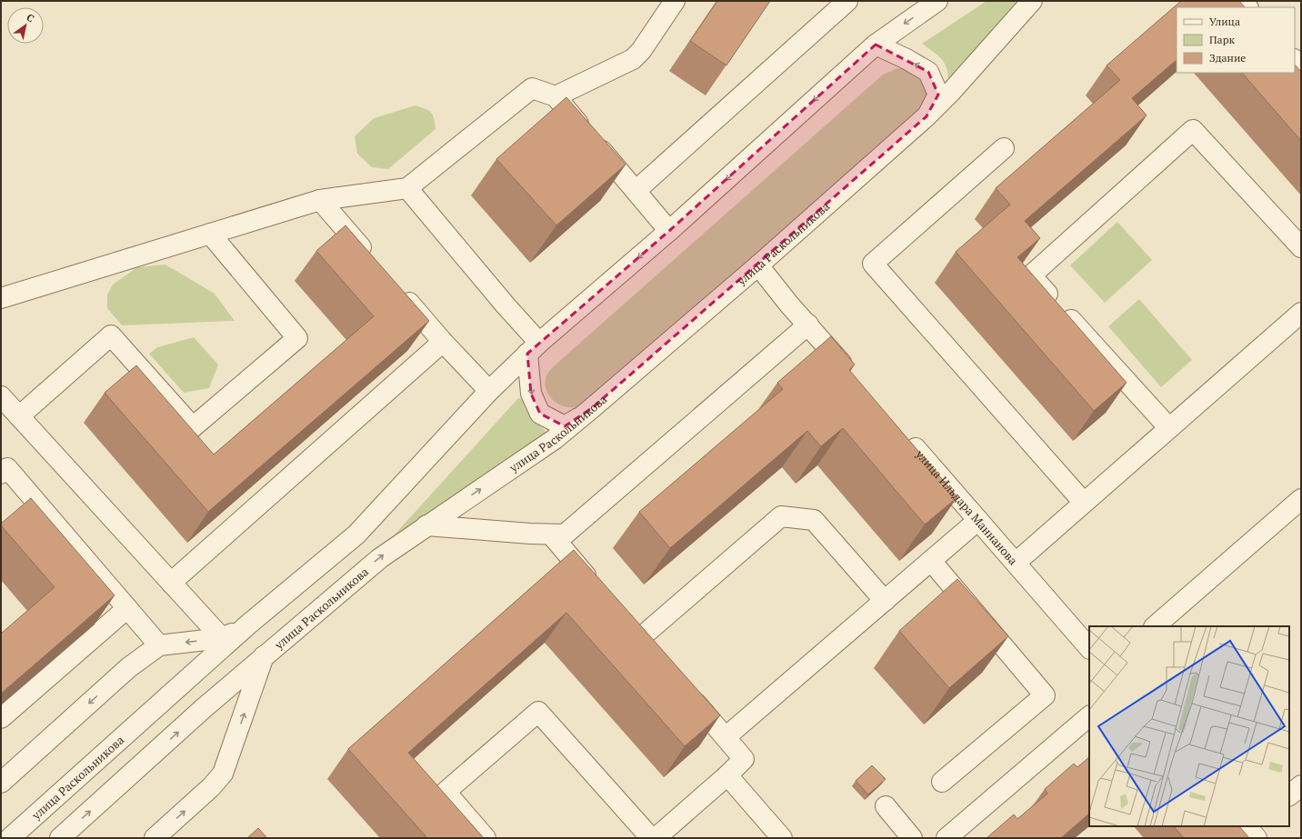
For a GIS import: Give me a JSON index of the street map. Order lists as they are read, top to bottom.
{
  "streets": {
    "street": ["улица Раскольникова", "улица Ильдара Маннанова"]
  },
  "legend": ["Улица", "Парк", "Здание"],
  "north": "top right"
}
